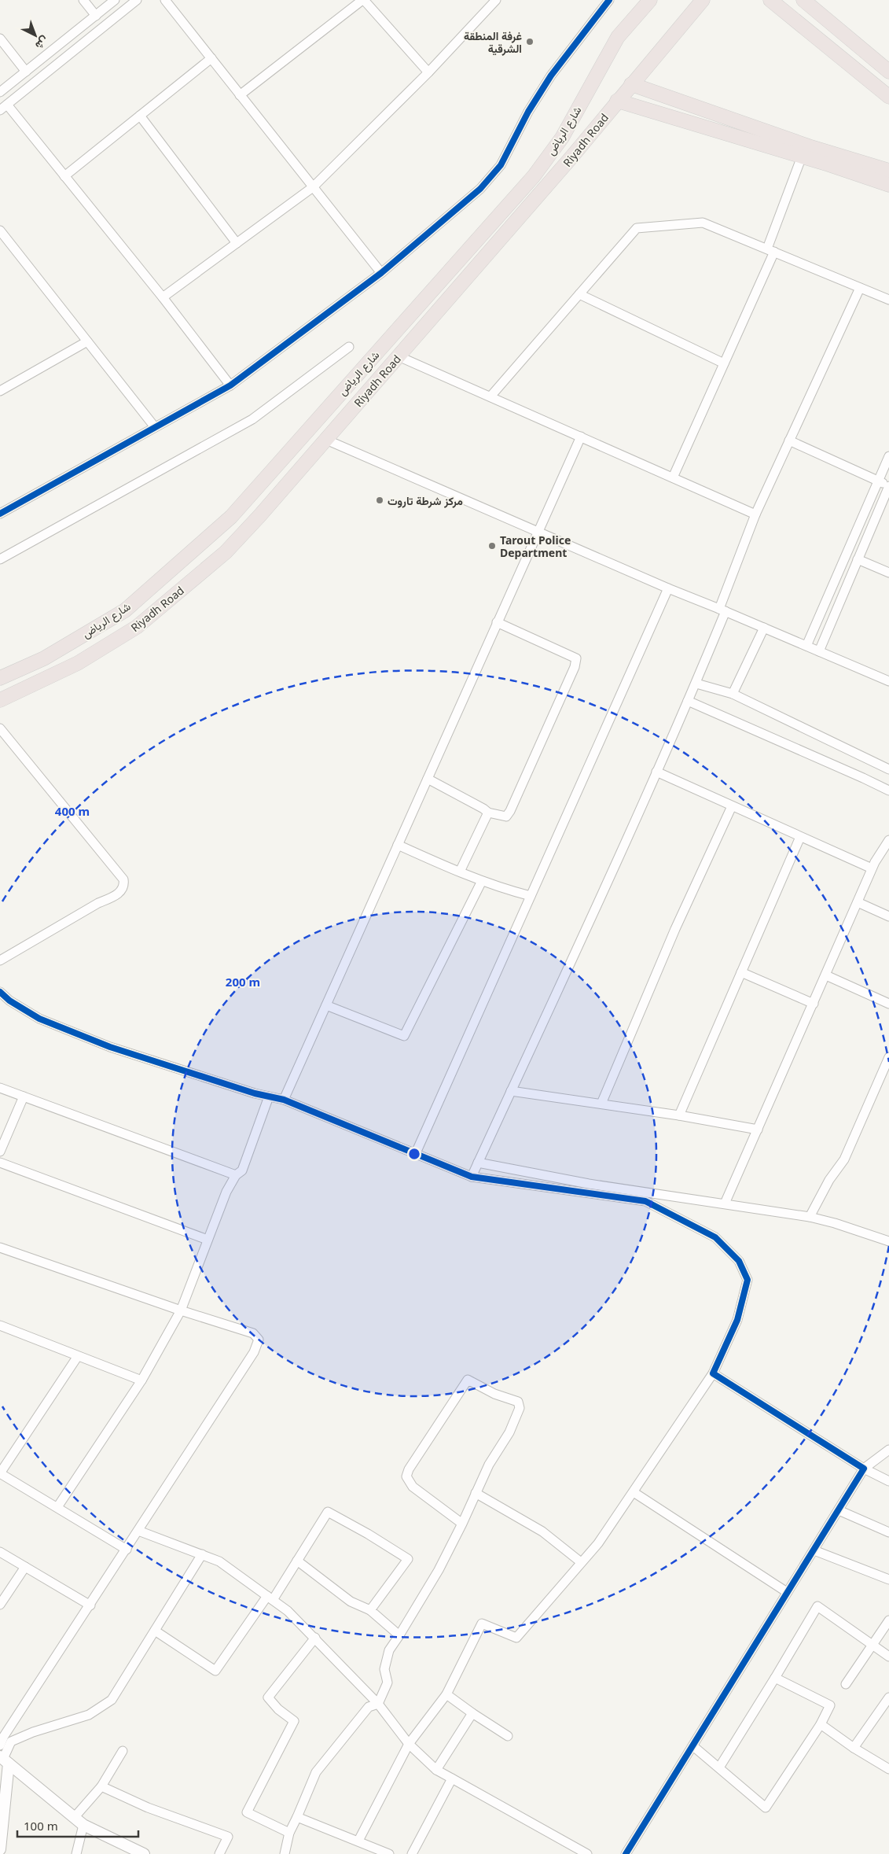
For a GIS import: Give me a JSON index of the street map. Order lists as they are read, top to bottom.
{
  "streets": {
    "main road": ["شارع الرياض", "Riyadh Road"]
  },
  "places": ["غرفة المنطقة الشرقية", "مركز شرطة تاروت", "Tarout Police Department"],
  "scale_bar": "100 m",
  "north": "bottom right",
  "rings": ["400 m", "200 m"]
}
